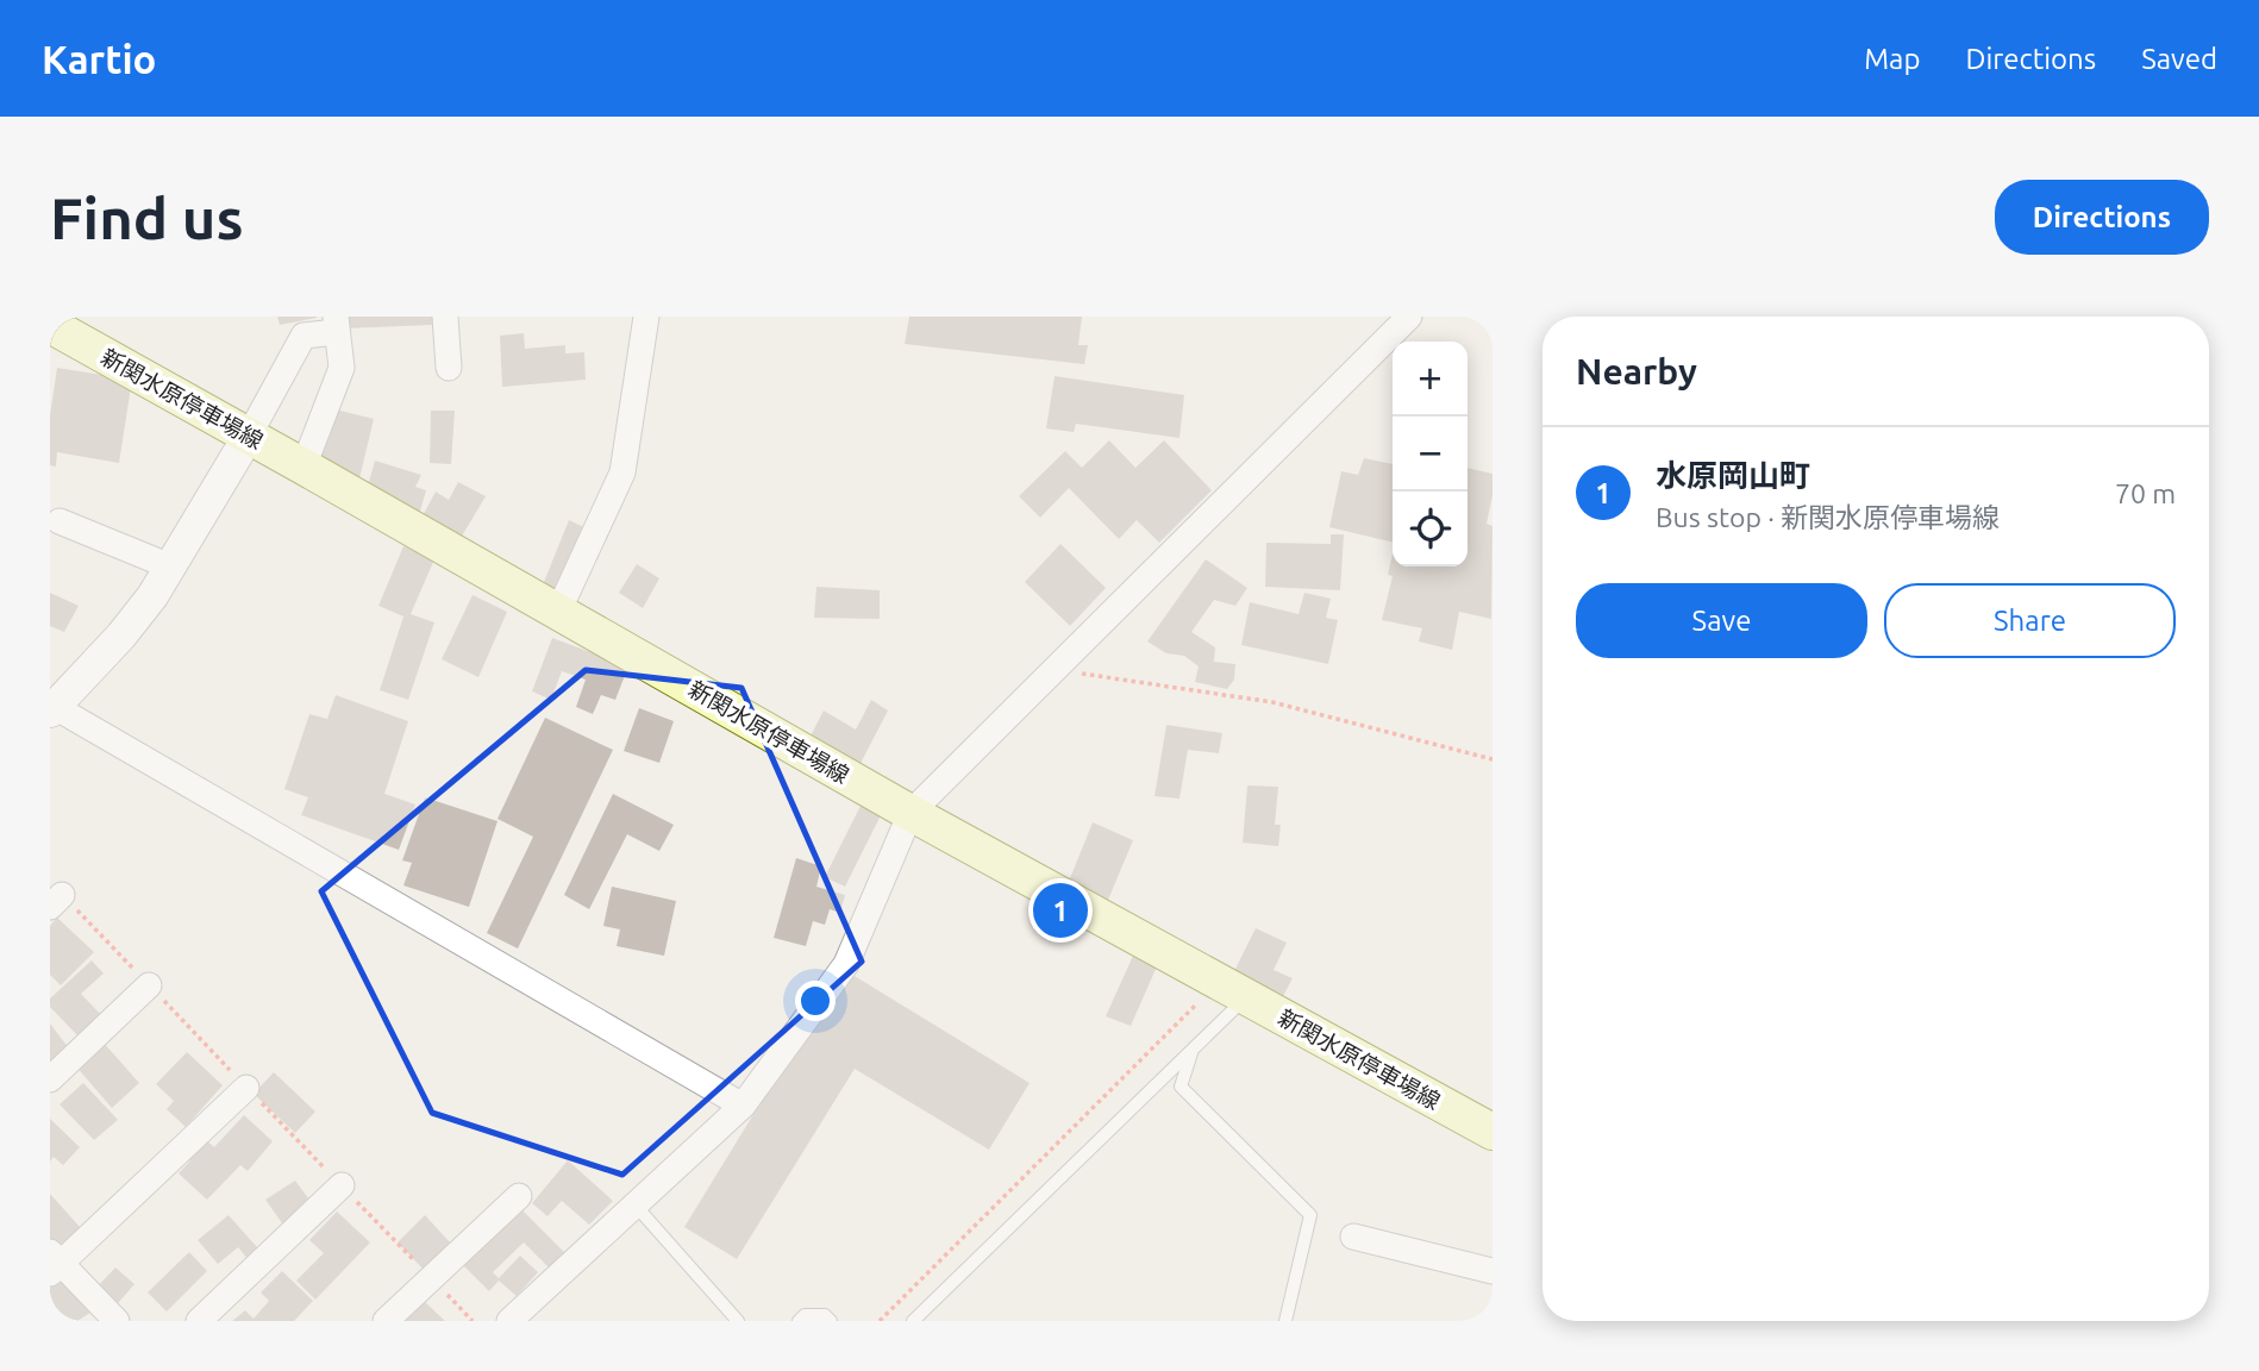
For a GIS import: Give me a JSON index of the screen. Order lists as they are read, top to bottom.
{
  "streets": {
    "main road": ["新関水原停車場線"]
  },
  "page": {
    "header": "Kartio",
    "nav": ["Map", "Directions", "Saved"],
    "buttons": [
      "Directions",
      ["Save", "Share"]
    ],
    "title": "Find us",
    "heading": "Nearby",
    "map_buttons": ["+", "−"],
    "list": [
      {
        "mark": "1",
        "name": "水原岡山町",
        "note": "Bus stop · 新関水原停車場線",
        "value": "70 m"
      }
    ],
    "pins": "1"
  }
}
